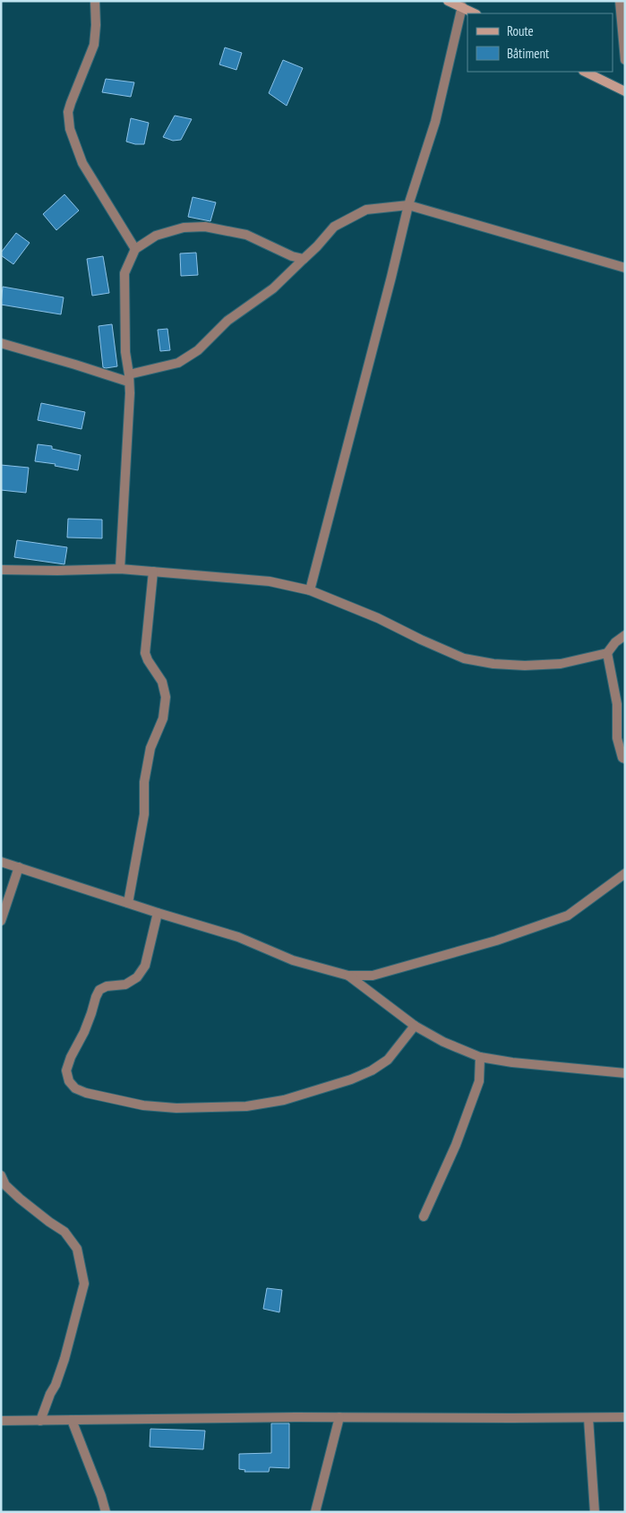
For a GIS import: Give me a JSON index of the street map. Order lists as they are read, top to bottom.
{
  "legend": ["Route", "Bâtiment"]
}
